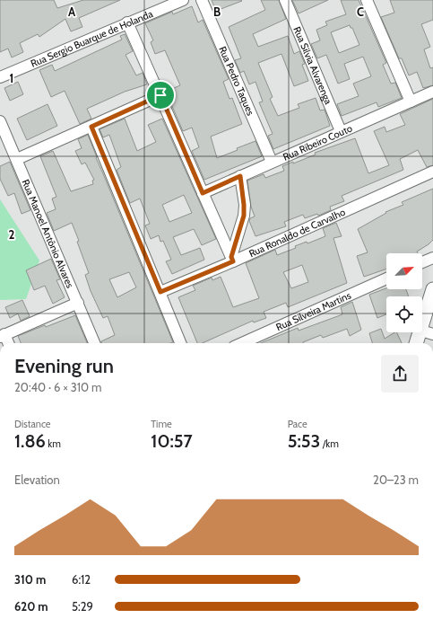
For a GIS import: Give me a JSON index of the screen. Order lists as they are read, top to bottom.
{
  "streets": {
    "street": [
      "Rua Sergio Buarque de Holanda",
      "Rua Silvia Alvarenga",
      "Rua Pedro Taques",
      "Rua Ribeiro Couto",
      "Rua Ronaldo de Carvalho",
      "Rua Manoel Antônio Alvares",
      "Rua Silveira Martins"
    ]
  },
  "crossings": [
    ["Rua Silvia Alvarenga", "Rua Ribeiro Couto"],
    ["Rua Pedro Taques", "Rua Ribeiro Couto"]
  ],
  "north": "top right",
  "page": {
    "heading": ["Evening run", "20:40 · 6 × 310 m"],
    "stats": [
      ["Distance", "1.86 km"],
      ["Time", "10:57"],
      ["Pace", "5:53 /km"]
    ],
    "chart": ["Elevation", "20–23 m"],
    "list": [
      {
        "name": "310 m",
        "note": "6:12"
      },
      {
        "name": "620 m",
        "note": "5:29"
      }
    ]
  },
  "grid": {
    "columns": ["A", "B", "C"],
    "rows": ["1", "2"]
  }
}
